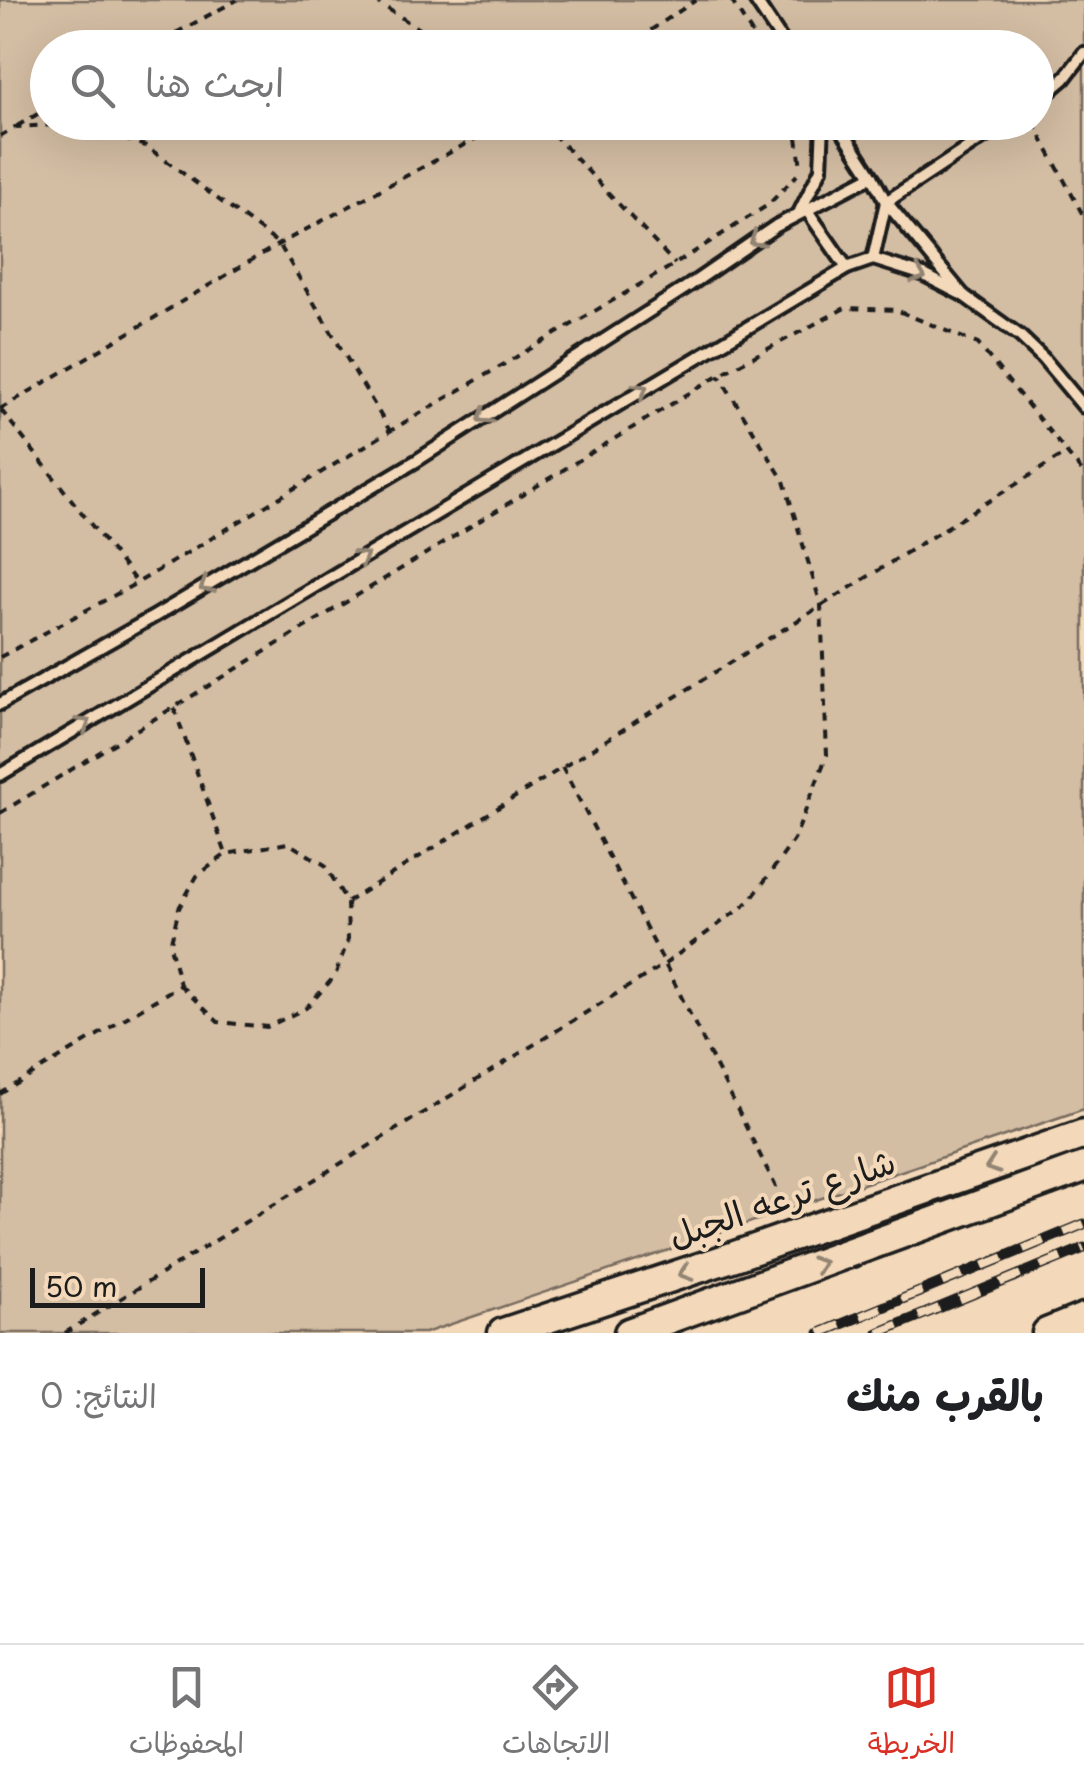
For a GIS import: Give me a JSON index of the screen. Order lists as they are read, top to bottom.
{
  "streets": {
    "main road": ["شارع ترعه الجبل"]
  },
  "scale_bar": "50 m",
  "page": {
    "search": "ابحث هنا",
    "scale": "50 m",
    "heading": ["بالقرب منك", "النتائج: 0"],
    "nav": ["الخريطة", "الاتجاهات", "المحفوظات"]
  }
}
